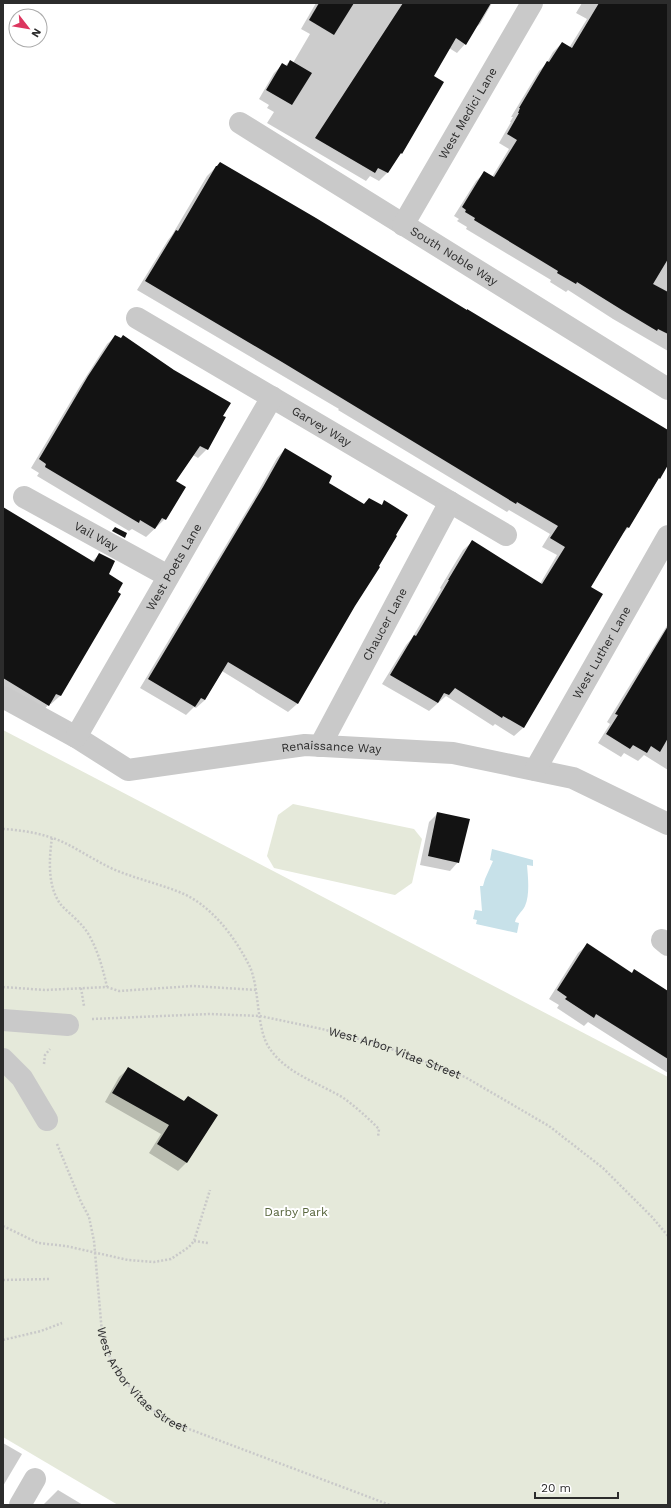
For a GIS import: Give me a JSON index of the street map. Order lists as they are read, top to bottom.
{
  "streets": {
    "street": [
      "West Medici Lane",
      "South Noble Way",
      "Garvey Way",
      "Vail Way",
      "West Poets Lane",
      "Chaucer Lane",
      "West Luther Lane",
      "Renaissance Way"
    ],
    "path": ["West Arbor Vitae Street"]
  },
  "crossings": [
    ["West Medici Lane", "South Noble Way"],
    ["Garvey Way", "West Poets Lane"],
    ["Garvey Way", "Chaucer Lane"],
    ["Vail Way", "West Poets Lane"],
    ["West Poets Lane", "Renaissance Way"],
    ["Chaucer Lane", "Renaissance Way"],
    ["West Luther Lane", "Renaissance Way"]
  ],
  "parks": ["Darby Park"],
  "scale_bar": "20 m",
  "north": "bottom right"
}
